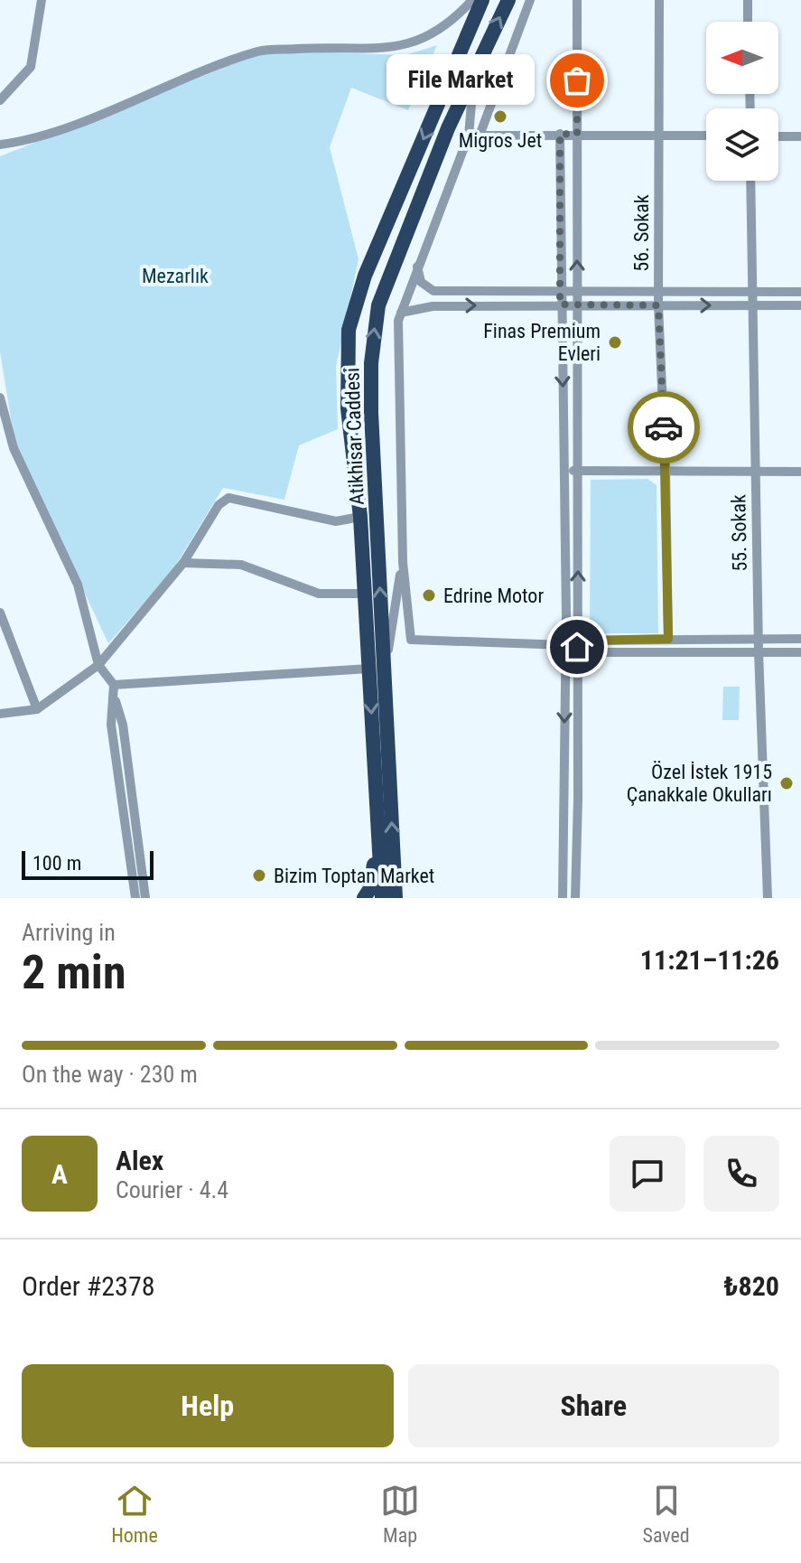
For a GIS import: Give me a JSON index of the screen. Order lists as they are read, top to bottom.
{
  "streets": {
    "highway": ["Atikhisar Caddesi"],
    "street": ["56. Sokak", "55. Sokak"]
  },
  "parks": ["Mezarlık"],
  "places": [
    "File Market",
    "Migros Jet",
    "Finas Premium Evleri",
    "Edrine Motor",
    "Özel İstek 1915 Çanakkale Okulları",
    "Bizim Toptan Market"
  ],
  "scale_bar": "100 m",
  "north": "left",
  "page": {
    "bubble": "File Market",
    "scale": "100 m",
    "heading": ["2 min", "Arriving in", "11:21–11:26"],
    "panel": [
      "Alex",
      "Courier · 4.4",
      "Order #2378",
      "₺820"
    ],
    "bar": "On the way · 230 m",
    "round": "A",
    "buttons": ["Help", "Share"],
    "tabs": ["Home", "Map", "Saved"]
  }
}
